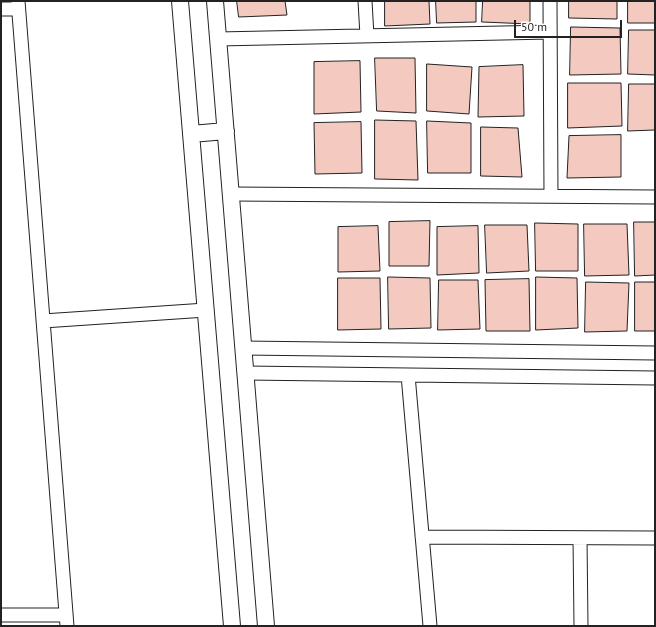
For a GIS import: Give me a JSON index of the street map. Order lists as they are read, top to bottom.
{
  "scale_bar": "50 m"
}
